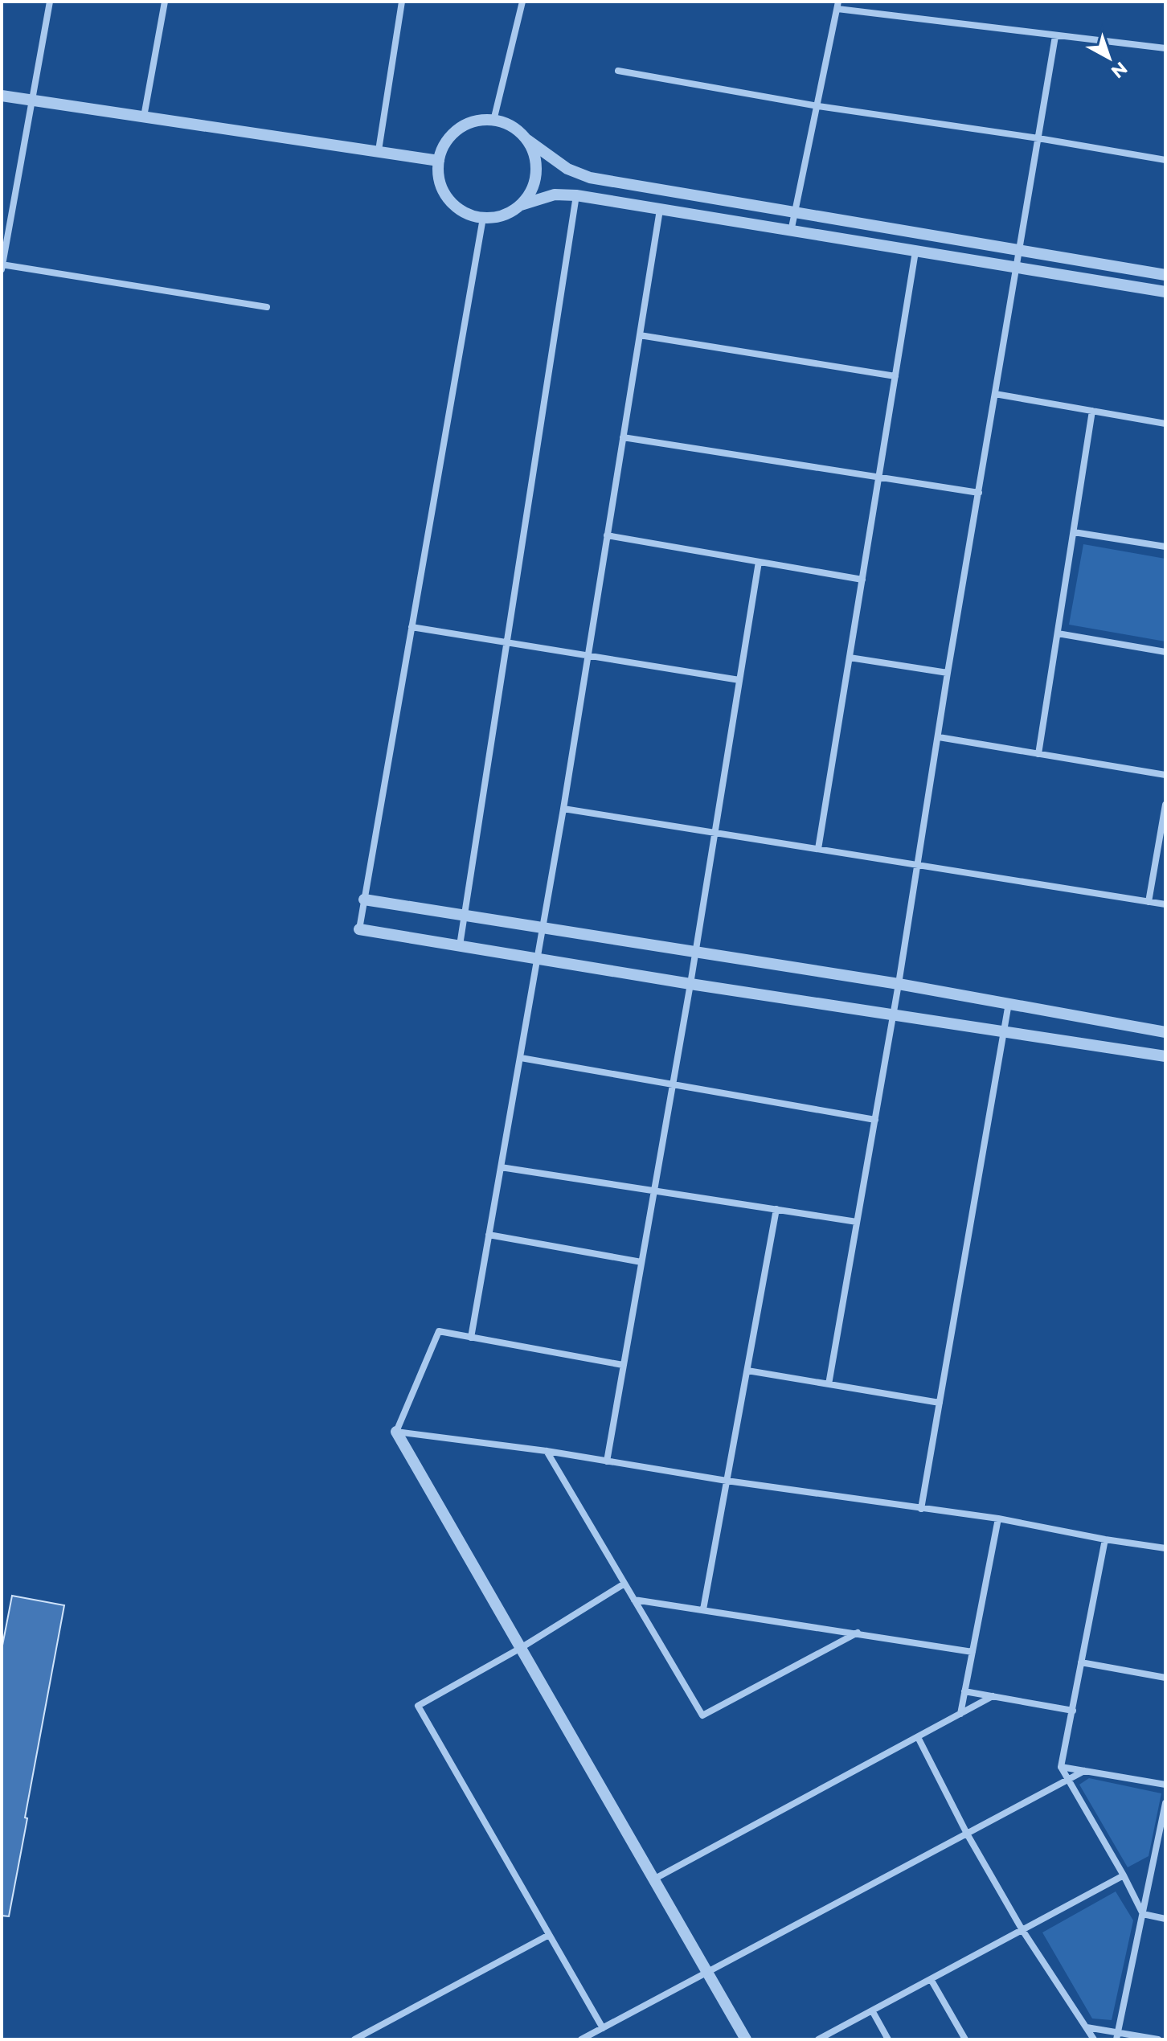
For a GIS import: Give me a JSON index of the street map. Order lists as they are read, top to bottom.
{
  "north": "bottom right"
}
